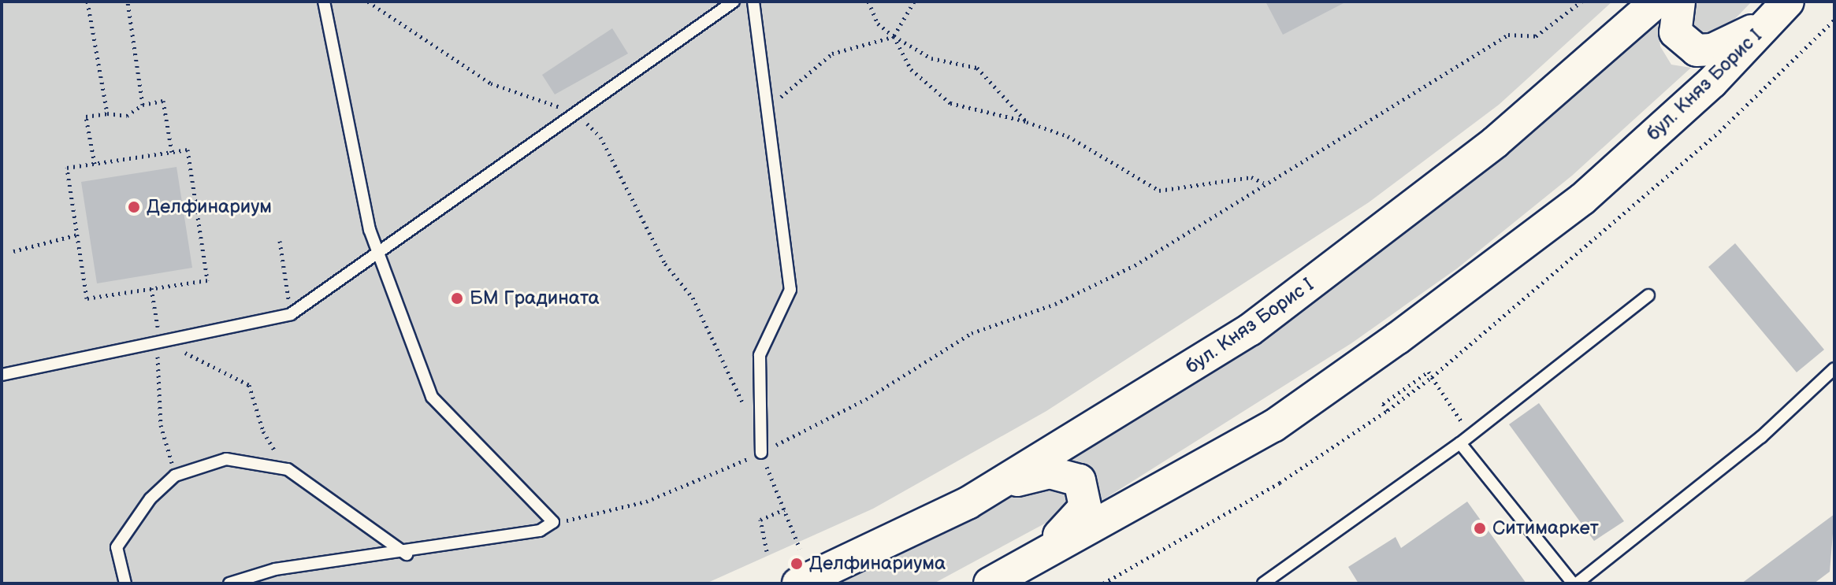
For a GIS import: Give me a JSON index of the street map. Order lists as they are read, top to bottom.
{
  "streets": {
    "main road": ["бул. Княз Борис I"]
  },
  "places": [
    "Делфинариум",
    "БМ Градината",
    "Ситимаркет",
    "Делфинариума"
  ]
}
